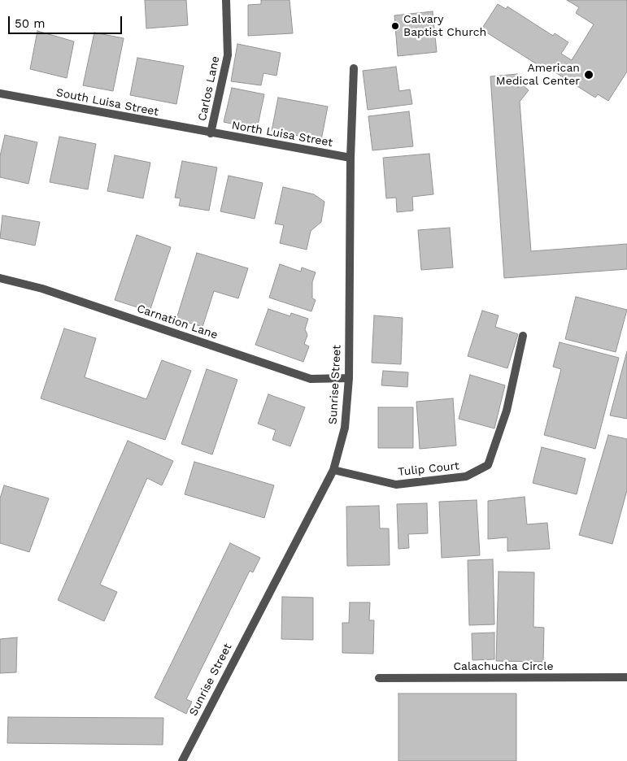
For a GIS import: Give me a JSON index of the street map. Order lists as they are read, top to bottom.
{
  "streets": {
    "street": [
      "Carlos Lane",
      "South Luisa Street",
      "North Luisa Street",
      "Carnation Lane",
      "Sunrise Street",
      "Tulip Court",
      "Calachucha Circle"
    ]
  },
  "crossings": [
    ["Carlos Lane", "South Luisa Street"],
    ["Carlos Lane", "North Luisa Street"],
    ["South Luisa Street", "North Luisa Street"],
    ["North Luisa Street", "Sunrise Street"],
    ["Carnation Lane", "Sunrise Street"],
    ["Sunrise Street", "Tulip Court"]
  ],
  "places": ["Calvary Baptist Church", "American Medical Center"],
  "scale_bar": "50 m"
}
